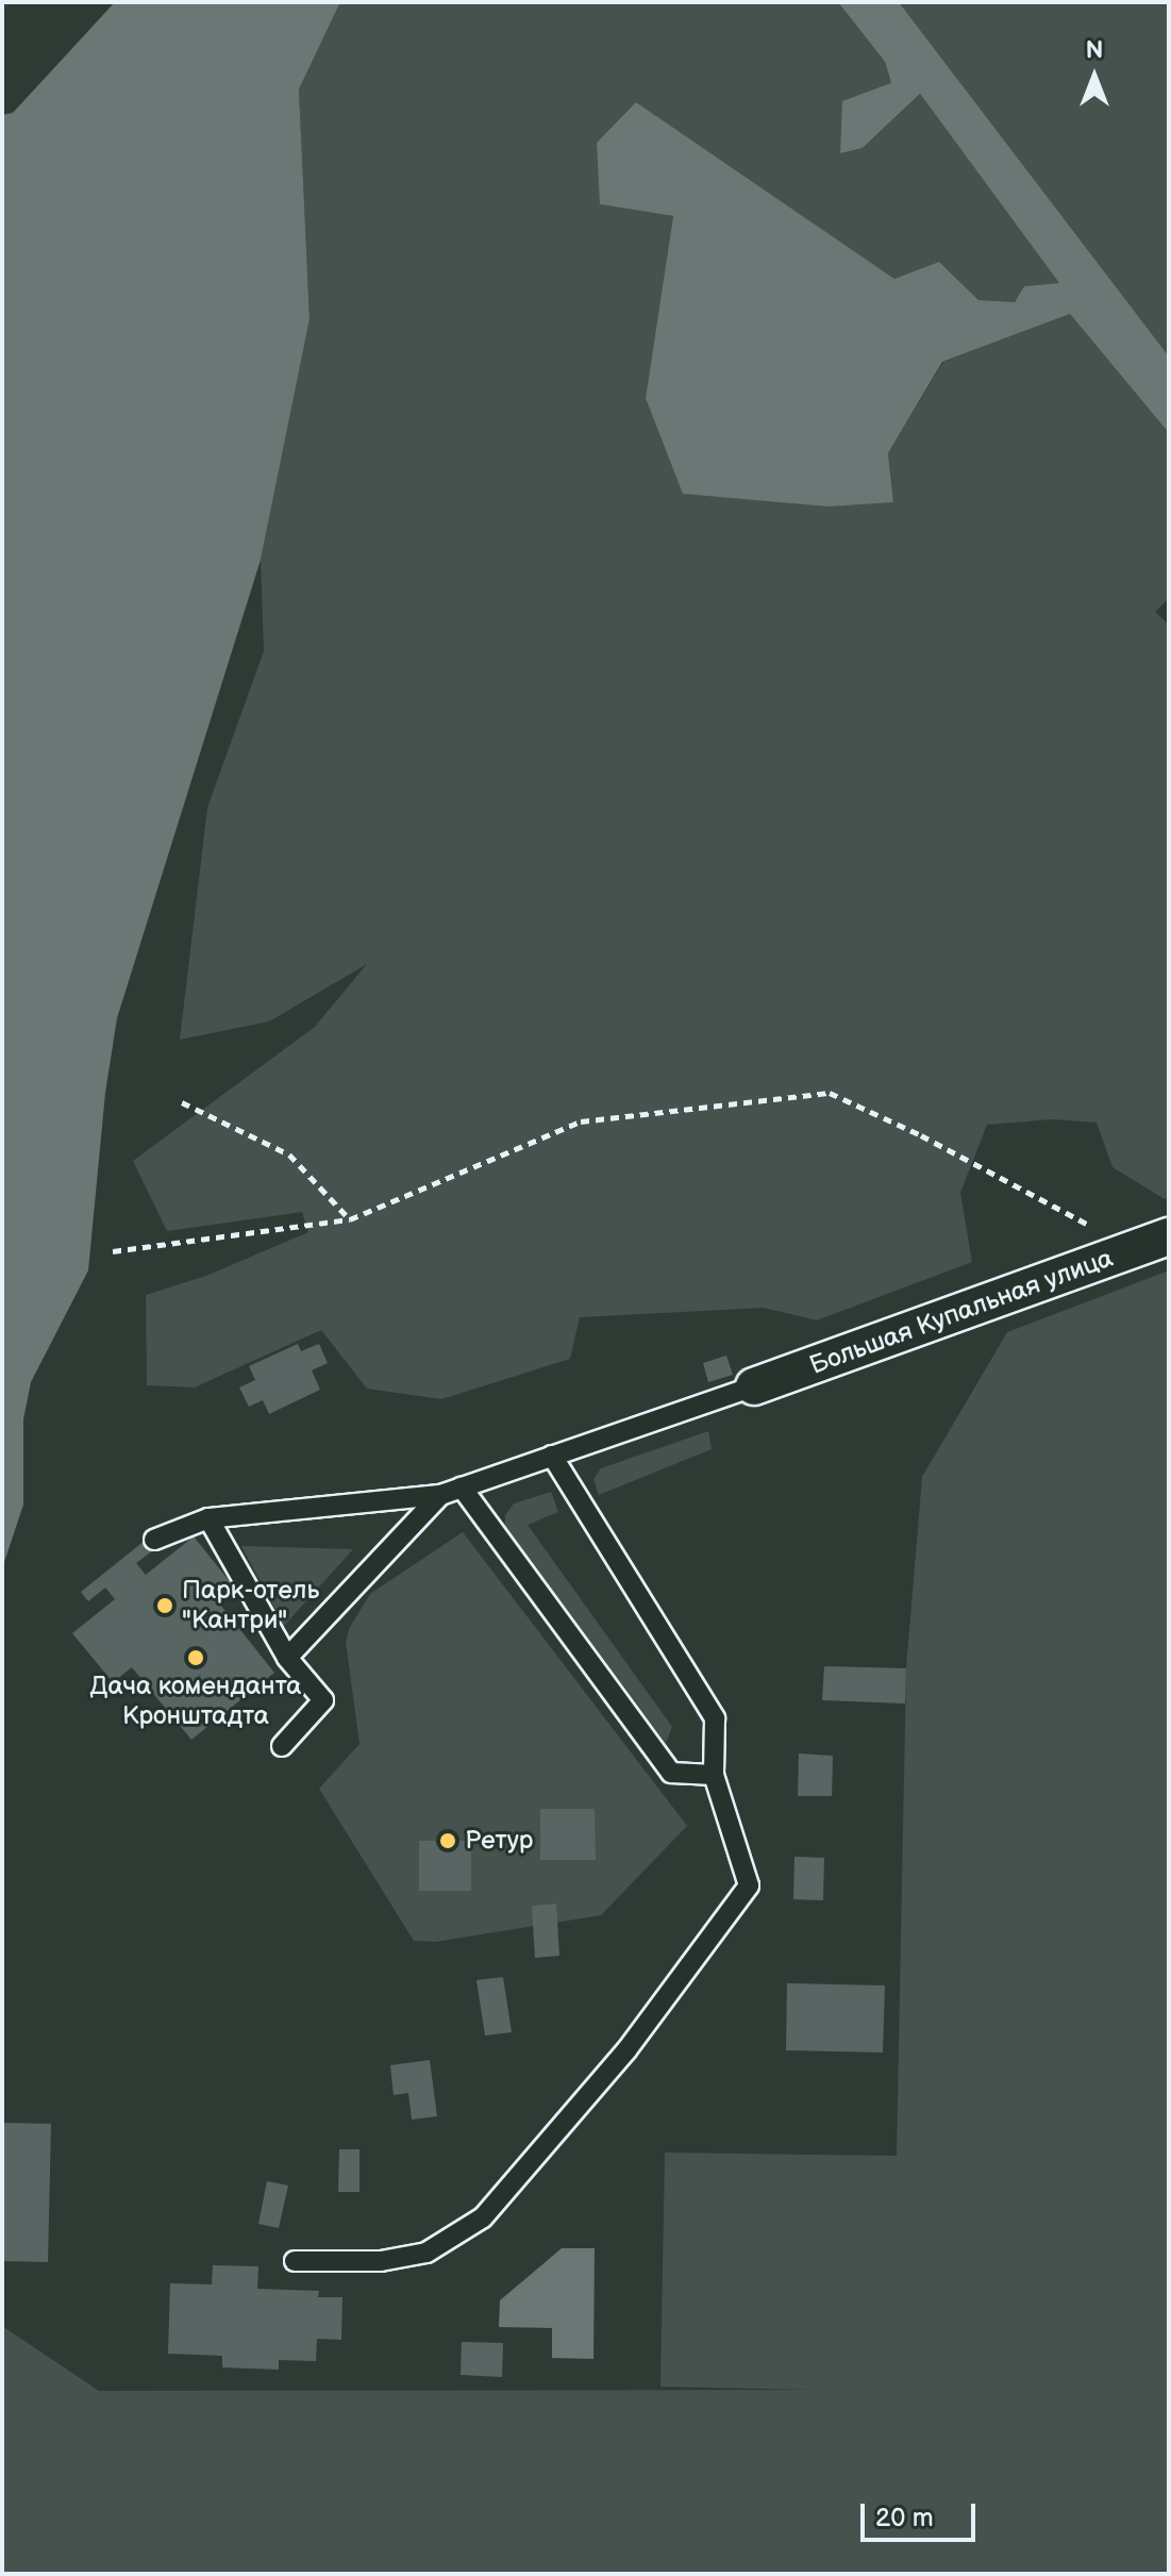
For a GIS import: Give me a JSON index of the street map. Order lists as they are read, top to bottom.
{
  "streets": {
    "street": ["Большая Купальная улица"]
  },
  "places": ["Парк-отель \"Кантри\"", "Дача коменданта Кронштадта", "Ретур"],
  "scale_bar": "20 m",
  "north": "top"
}
